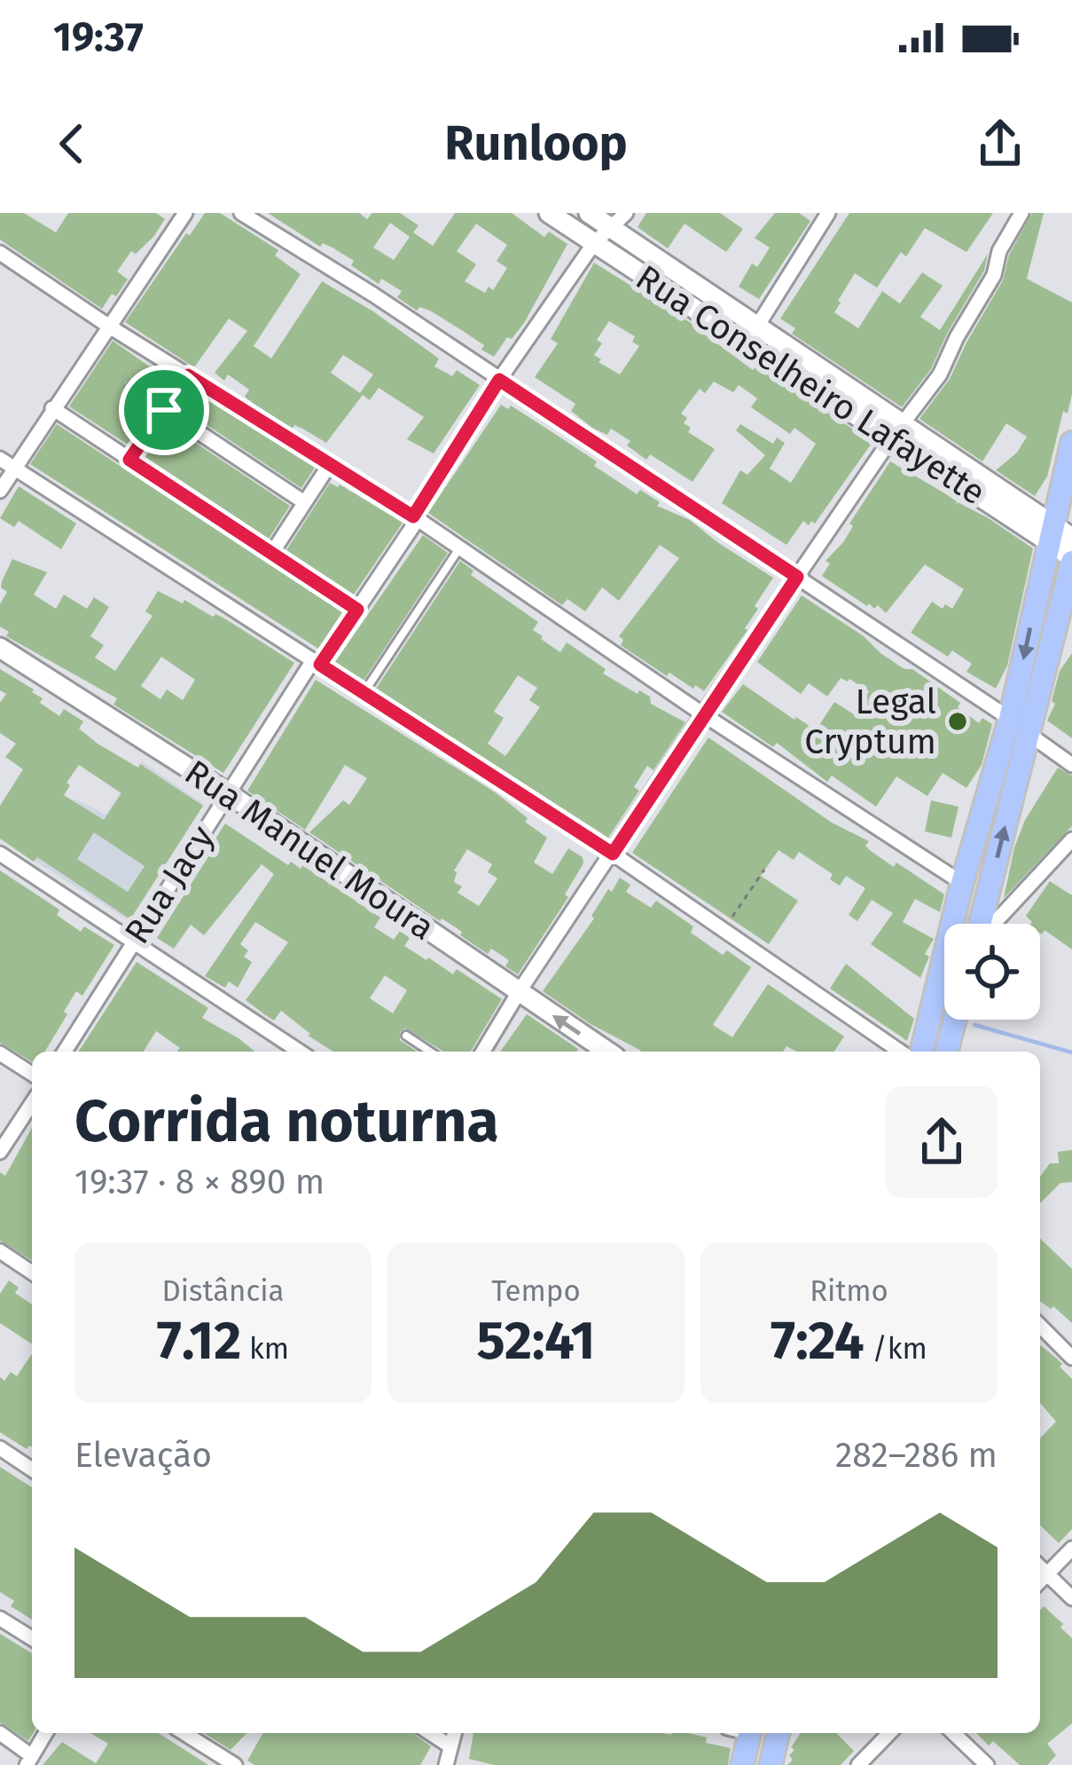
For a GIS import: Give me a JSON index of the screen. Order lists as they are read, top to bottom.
{
  "streets": {
    "street": ["Rua Conselheiro Lafayette", "Rua Manuel Moura", "Rua Jacy"]
  },
  "crossings": [
    ["Rua Conselheiro Lafayette", "Rua Jacy"],
    ["Rua Manuel Moura", "Rua Jacy"]
  ],
  "places": ["Legal Cryptum"],
  "page": {
    "status": "19:37",
    "header": "Runloop",
    "heading": ["Corrida noturna", "19:37 · 8 × 890 m"],
    "stats": [
      ["Distância", "7.12 km"],
      ["Tempo", "52:41"],
      ["Ritmo", "7:24 /km"]
    ],
    "chart": ["Elevação", "282–286 m"]
  }
}
